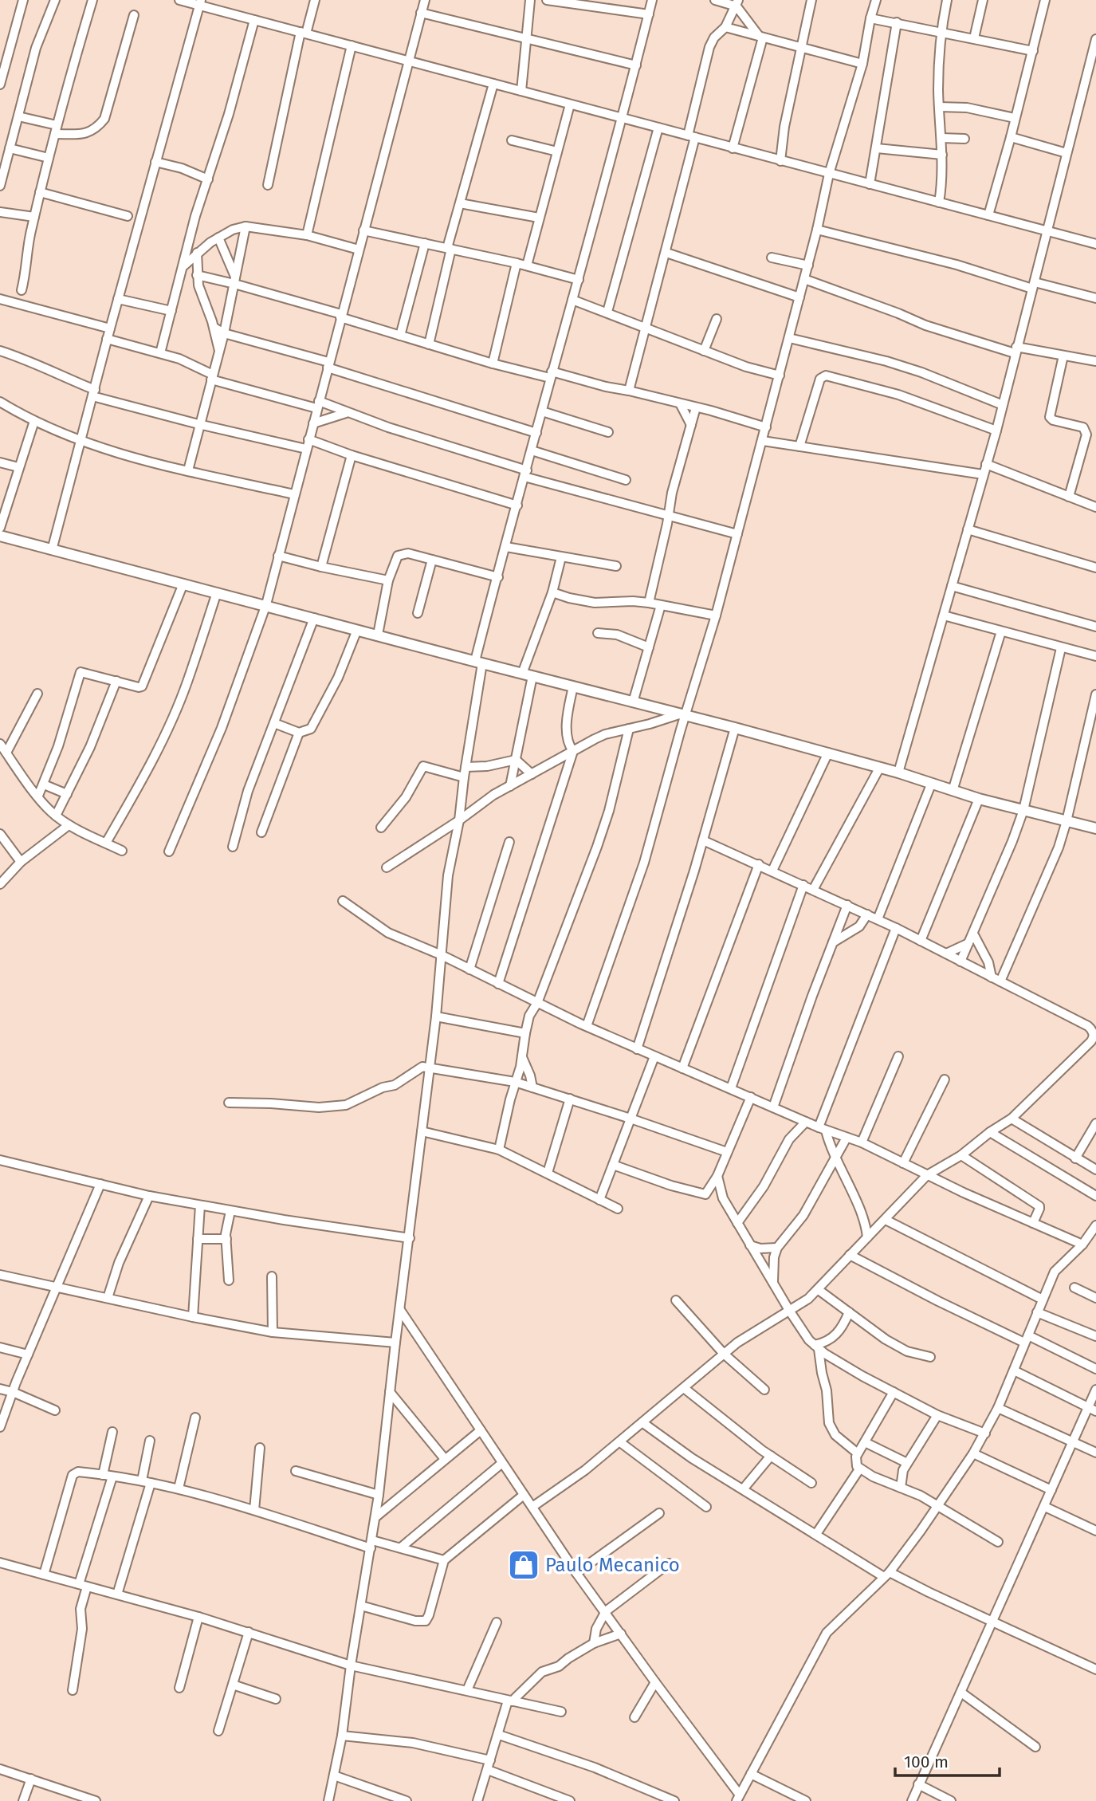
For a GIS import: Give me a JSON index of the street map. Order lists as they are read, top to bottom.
{
  "places": {
    "shop": ["Paulo Mecanico"]
  },
  "scale_bar": "100 m"
}
